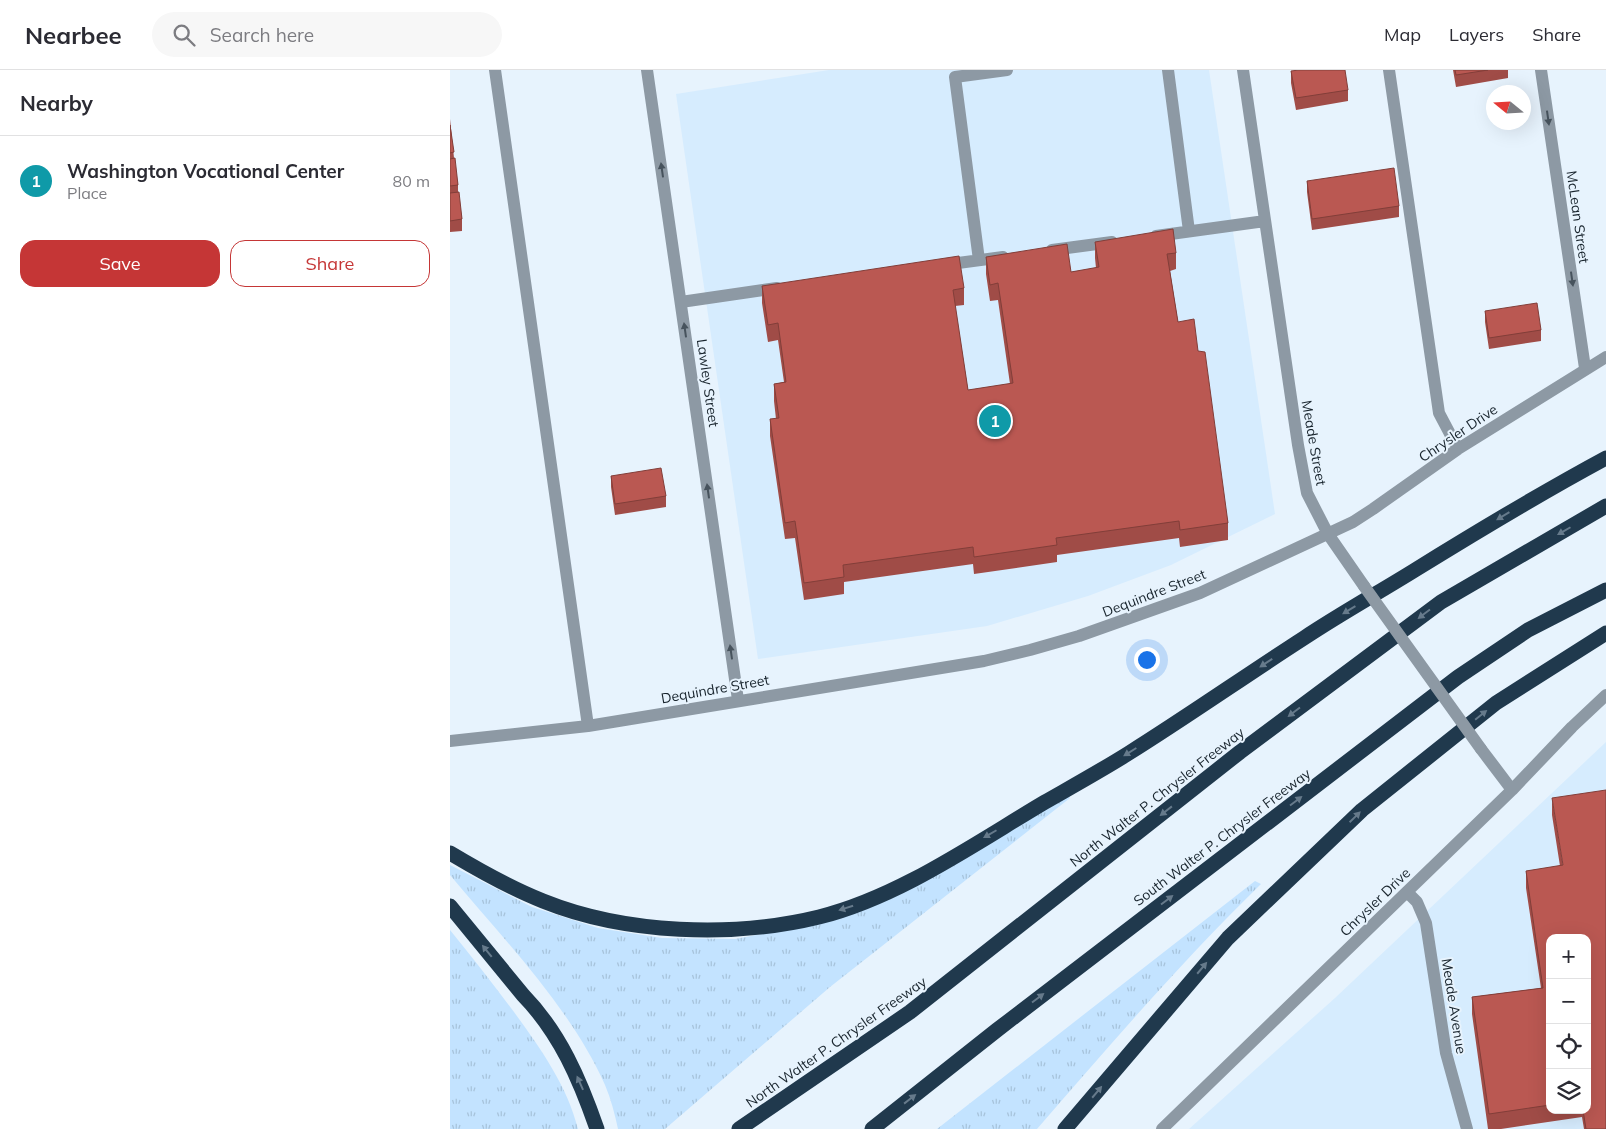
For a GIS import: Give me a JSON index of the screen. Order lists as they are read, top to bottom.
{
  "streets": {
    "highway": ["North Walter P. Chrysler Freeway", "South Walter P. Chrysler Freeway"],
    "street": [
      "McLean Street",
      "Lawley Street",
      "Chrysler Drive",
      "Meade Street",
      "Dequindre Street",
      "Meade Avenue"
    ]
  },
  "crossings": [
    ["McLean Street", "Chrysler Drive"],
    ["Lawley Street", "Dequindre Street"],
    ["Chrysler Drive", "Meade Street"],
    ["Chrysler Drive", "Dequindre Street"],
    ["Chrysler Drive", "Meade Avenue"],
    ["Meade Street", "Dequindre Street"]
  ],
  "one_way": ["McLean Street", "Lawley Street"],
  "north": "left",
  "page": {
    "header": "Nearbee",
    "search": "Search here",
    "nav": ["Map", "Layers", "Share"],
    "heading": "Nearby",
    "list": [
      {
        "mark": "1",
        "name": "Washington Vocational Center",
        "note": "Place",
        "value": "80 m"
      }
    ],
    "buttons": ["Save", "Share"],
    "pins": "1",
    "map_buttons": ["+", "−"]
  }
}
